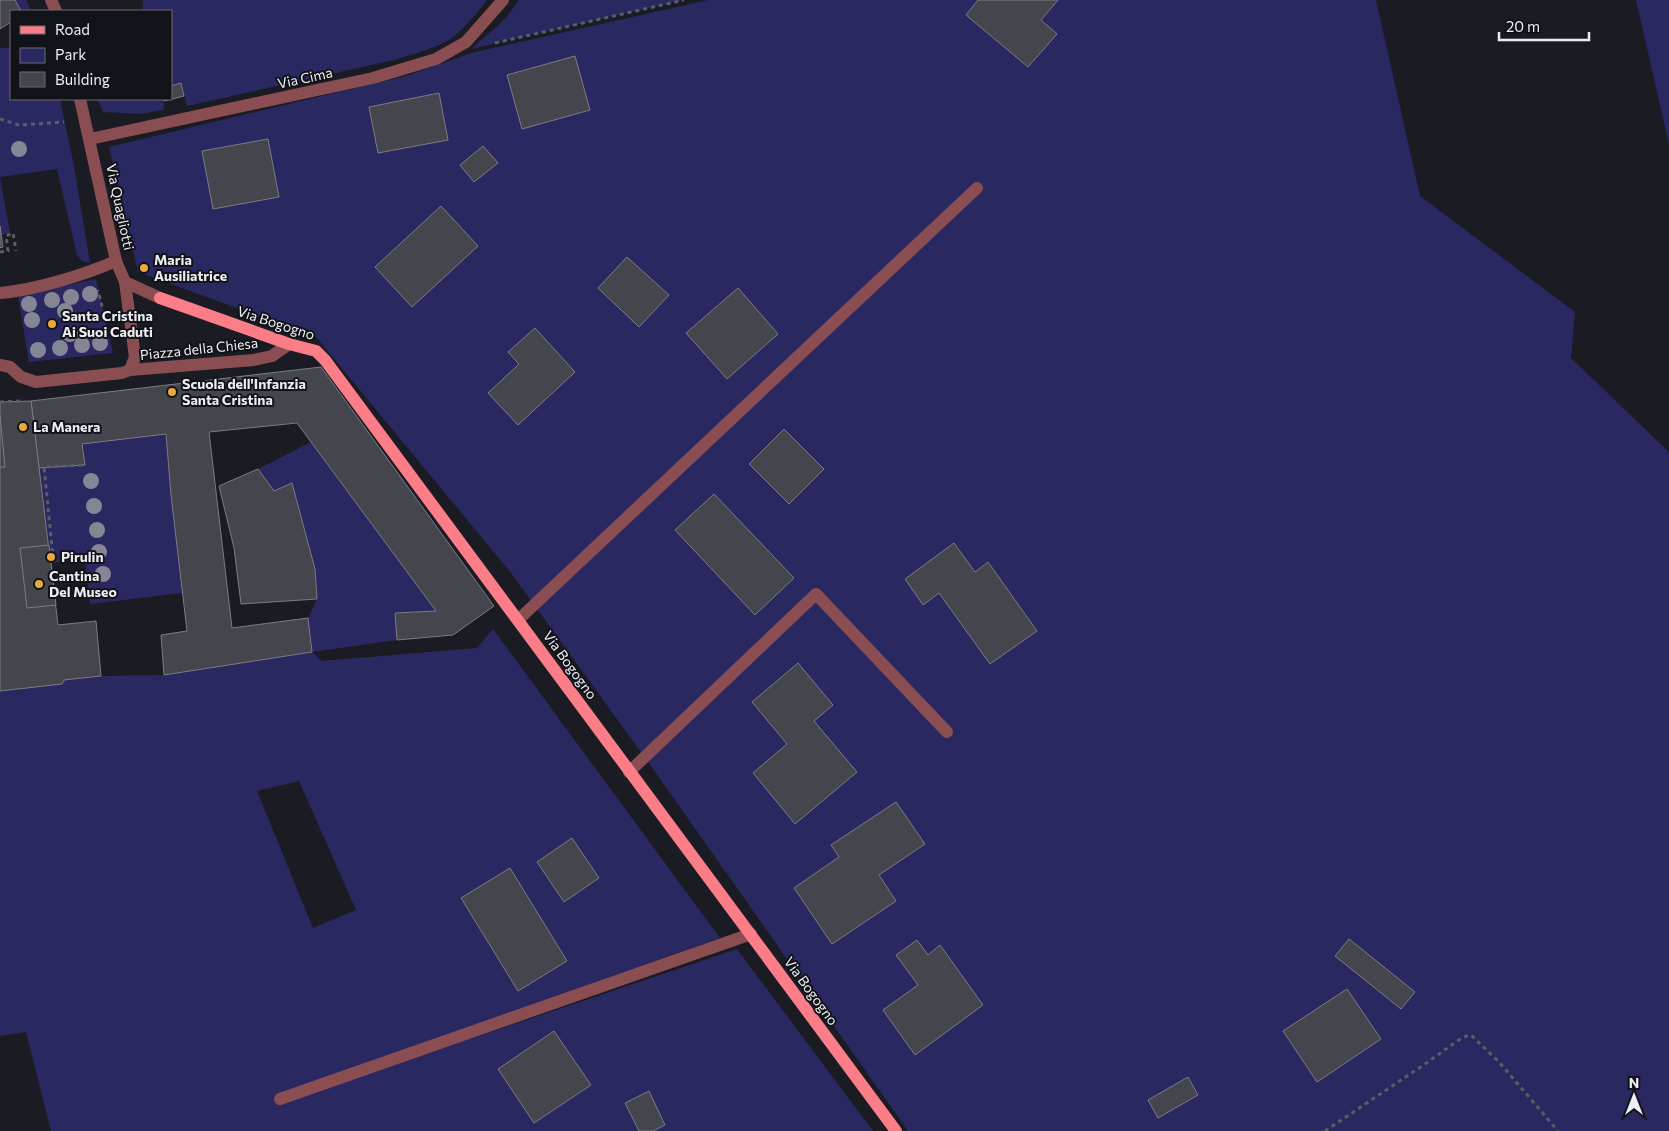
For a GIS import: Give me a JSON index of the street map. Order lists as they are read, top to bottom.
{
  "streets": {
    "main road": ["Via Bogogno"],
    "street": ["Via Cima", "Via Quagliotti", "Piazza della Chiesa"]
  },
  "crossings": [
    ["Via Cima", "Via Quagliotti"],
    ["Via Quagliotti", "Piazza della Chiesa"],
    ["Via Bogogno", "Piazza della Chiesa"]
  ],
  "places": [
    "Maria Ausiliatrice",
    "Santa Cristina Ai Suoi Caduti",
    "Scuola dell'Infanzia Santa Cristina",
    "La Manera",
    "Pirulin",
    "Cantina Del Museo"
  ],
  "legend": ["Road", "Park", "Building"],
  "scale_bar": "20 m",
  "north": "top"
}
